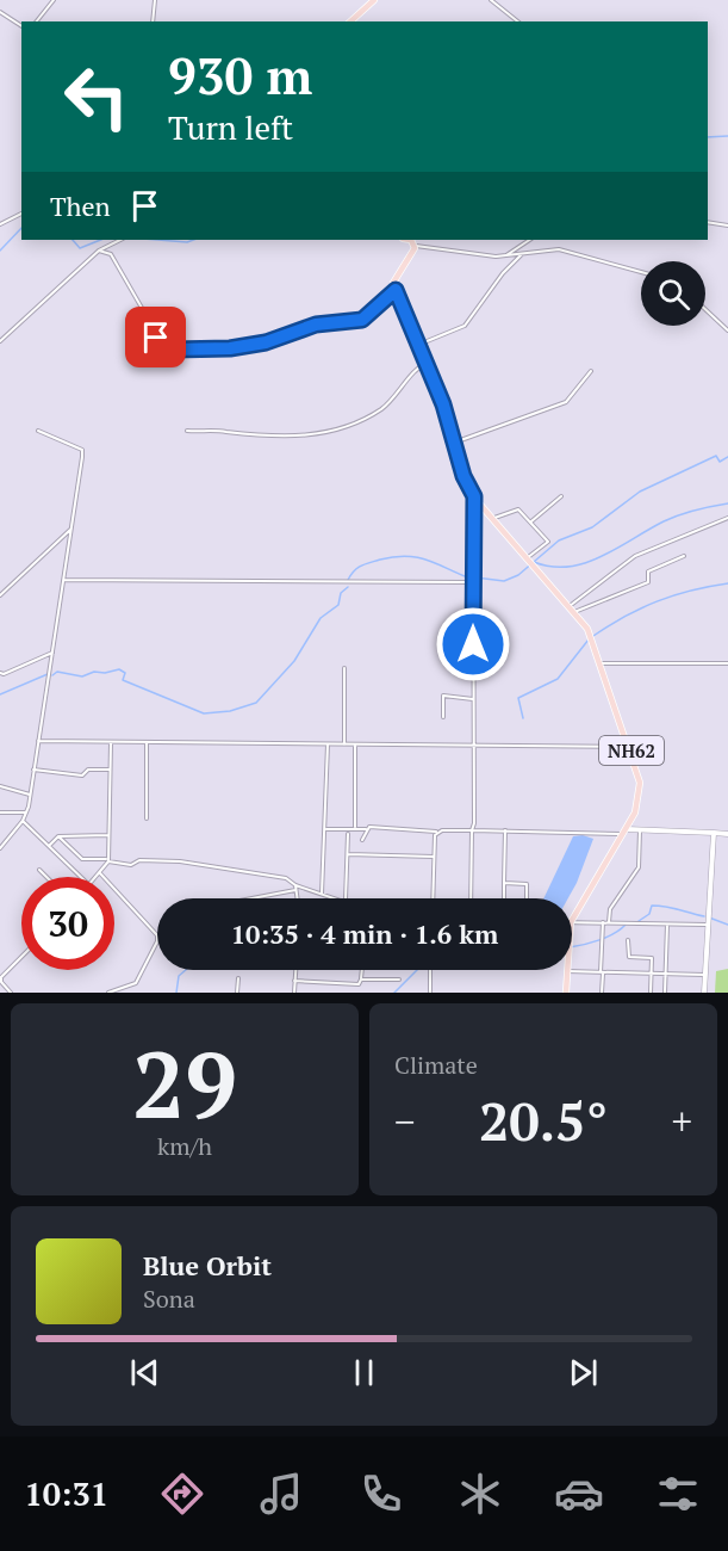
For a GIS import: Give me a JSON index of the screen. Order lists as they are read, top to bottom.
{
  "streets": {
    "main road": ["NH62"]
  },
  "page": {
    "turn": ["930 m", "Turn left"],
    "then": "Then",
    "limit": "30",
    "trip": "10:35 · 4 min · 1.6 km",
    "tile": [
      ["29", "km/h"],
      "Climate"
    ],
    "heat": ["−", "20.5°", "+"],
    "song": ["Blue Orbit", "Sona"],
    "tabs": "10:31"
  }
}
